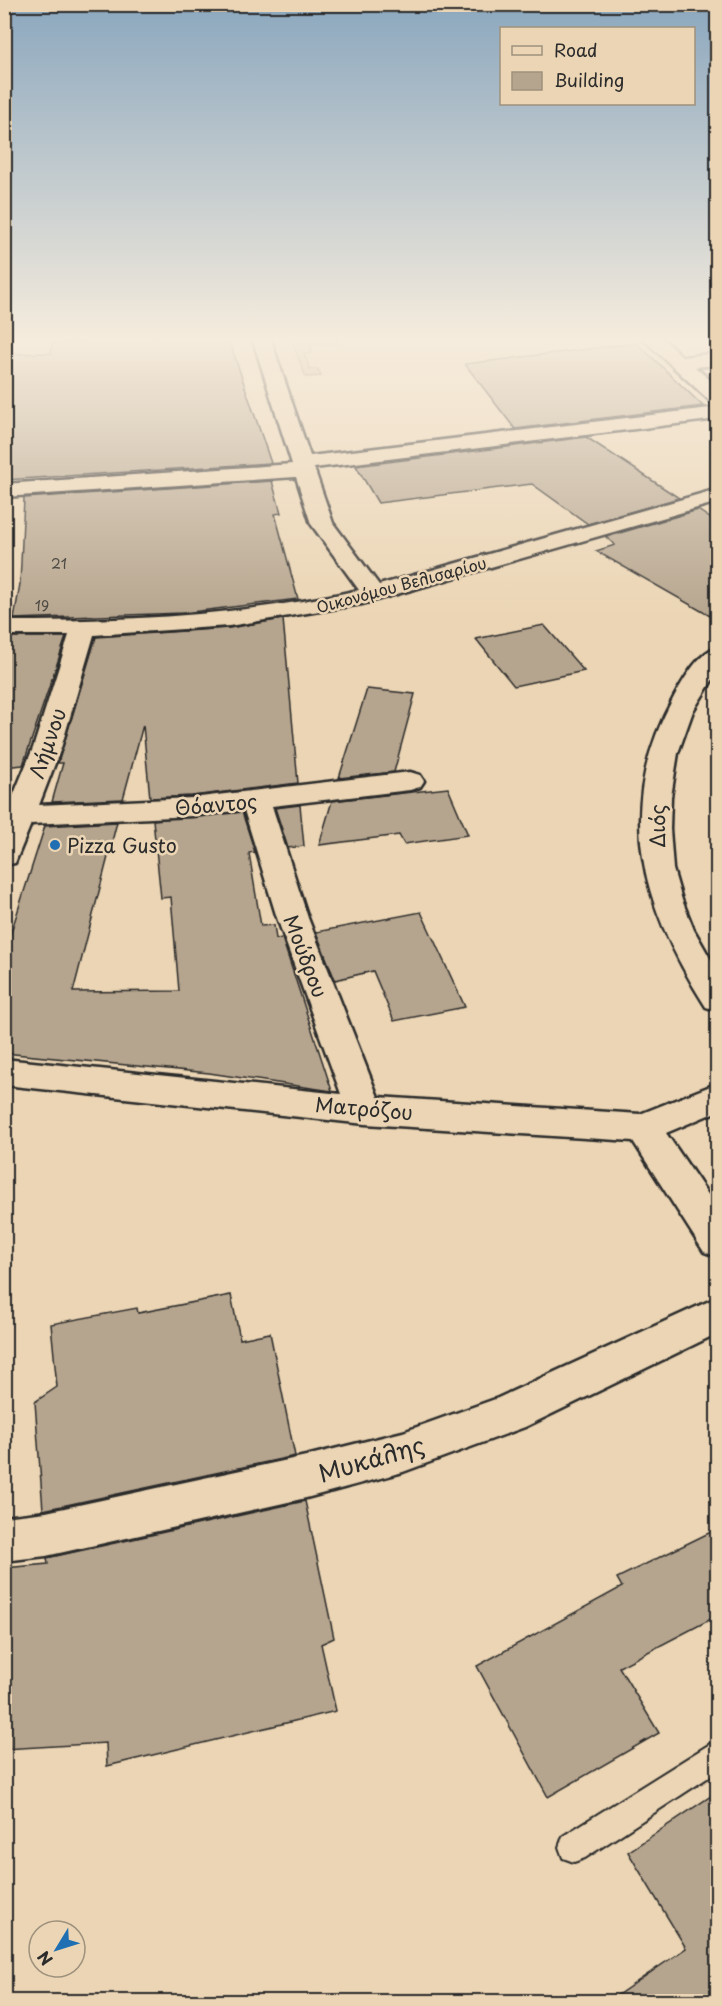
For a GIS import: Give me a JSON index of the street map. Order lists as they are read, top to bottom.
{
  "streets": {
    "street": [
      "Οικονόμου Βελισαρίου",
      "Λήμνου",
      "Θόαντος",
      "Διός",
      "Μούδρου",
      "Ματρόζου",
      "Μυκάλης"
    ]
  },
  "crossings": [
    ["Οικονόμου Βελισαρίου", "Λήμνου"],
    ["Λήμνου", "Θόαντος"],
    ["Θόαντος", "Μούδρου"],
    ["Μούδρου", "Ματρόζου"]
  ],
  "places": ["Pizza Gusto"],
  "house_numbers": ["21", "19"],
  "legend": ["Road", "Building"],
  "north": "bottom left"
}
